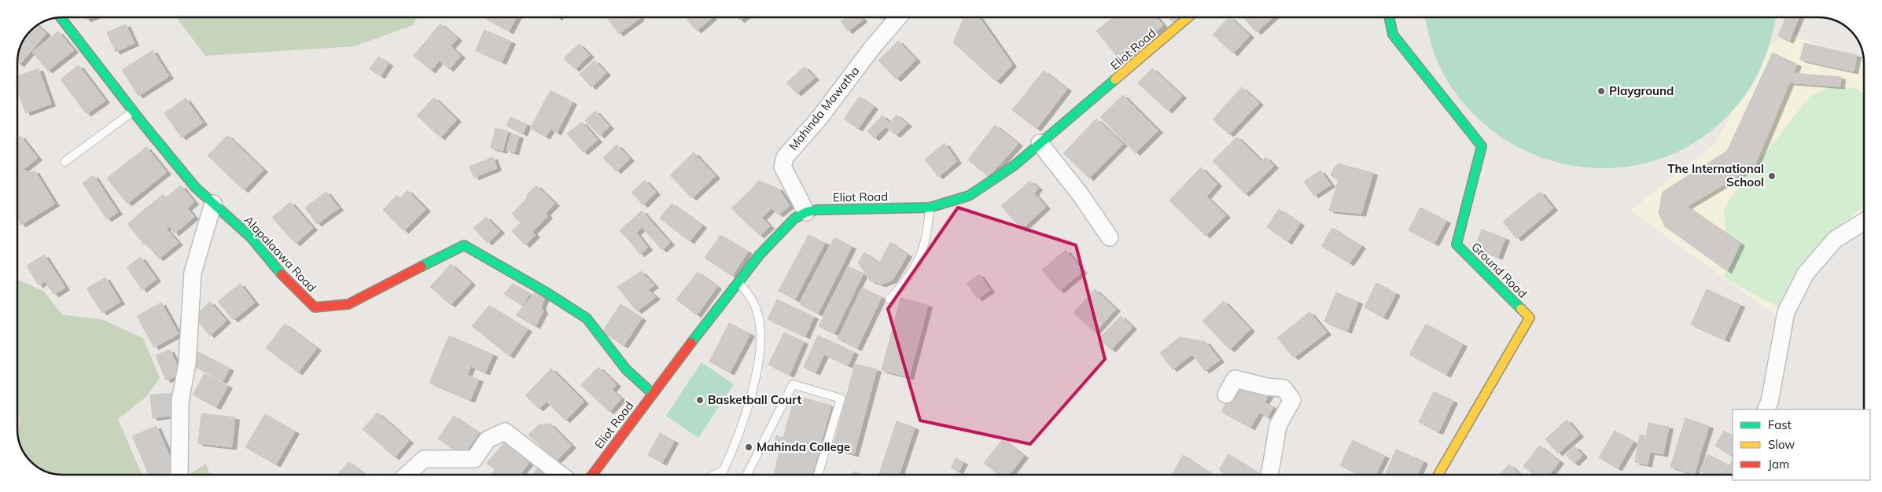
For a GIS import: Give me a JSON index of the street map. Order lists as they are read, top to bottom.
{
  "streets": {
    "street": [
      "Eliot Road",
      "Mahinda Mawatha",
      "Alapalaawa Road",
      "Ground Road"
    ]
  },
  "crossings": [
    ["Eliot Road", "Mahinda Mawatha"],
    ["Eliot Road", "Alapalaawa Road"]
  ],
  "places": [
    "Playground",
    "The International School",
    "Basketball Court",
    "Mahinda College"
  ],
  "legend": ["Fast", "Slow", "Jam"]
}
